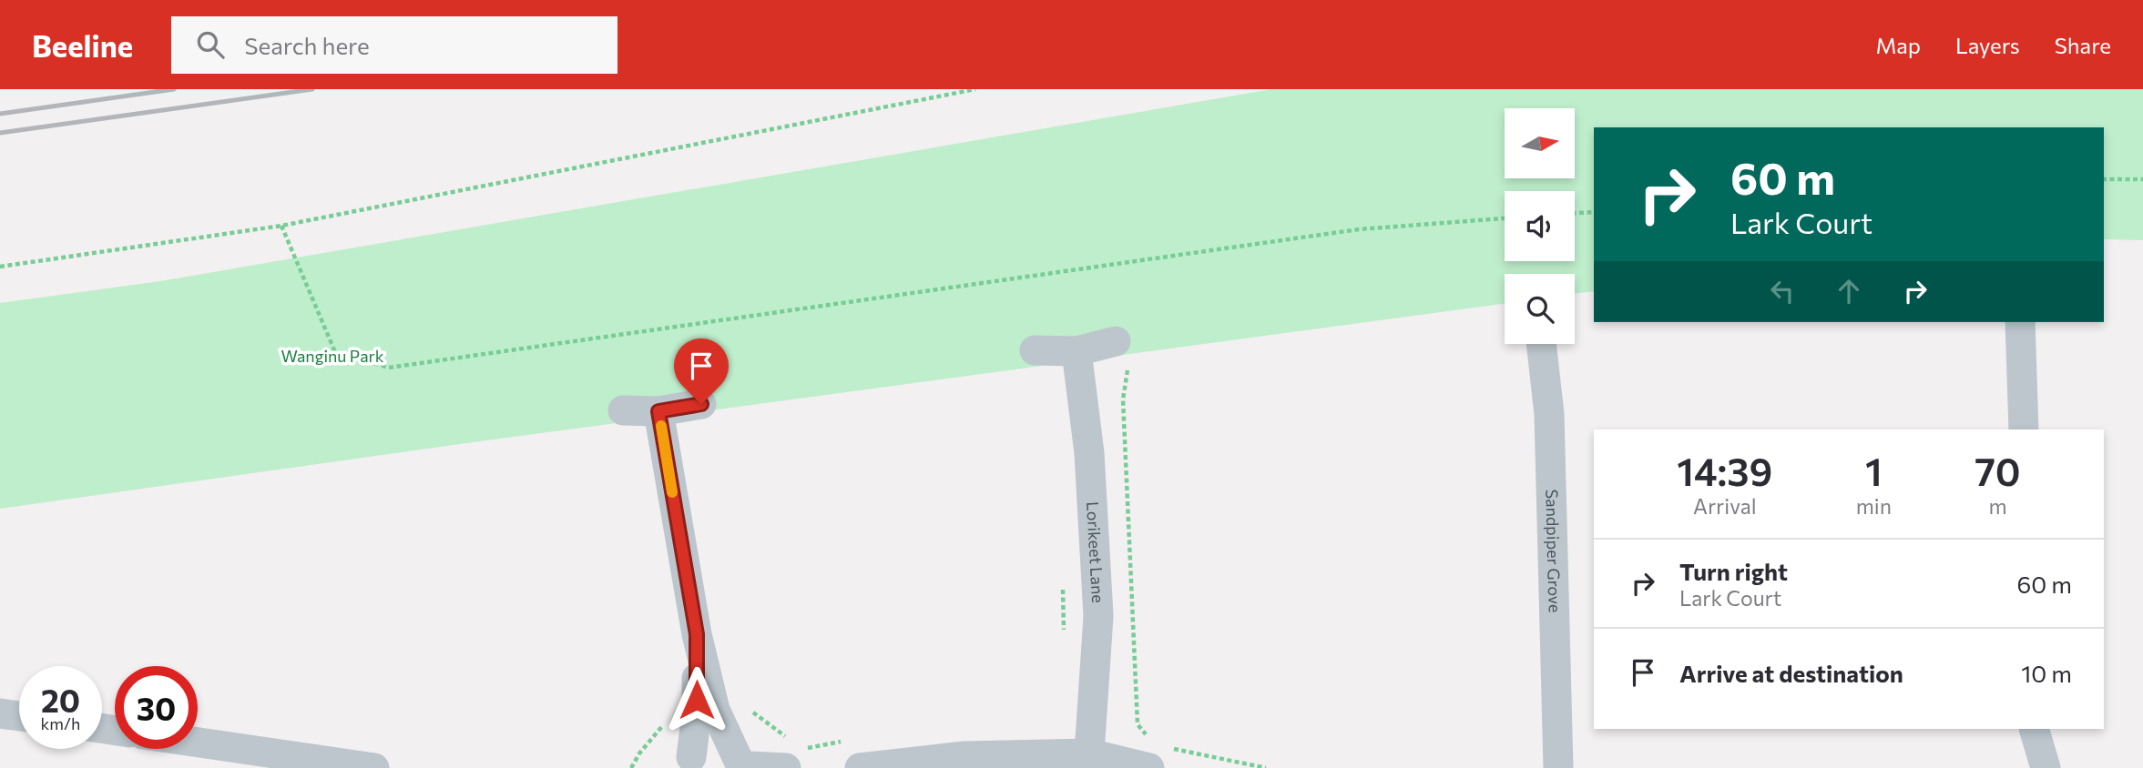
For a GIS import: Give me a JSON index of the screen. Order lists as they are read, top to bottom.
{
  "streets": {
    "street": ["Sandpiper Grove", "Lorikeet Lane"]
  },
  "parks": ["Wanginu Park"],
  "north": "right",
  "page": {
    "header": "Beeline",
    "search": "Search here",
    "nav": ["Map", "Layers", "Share"],
    "turn": ["60 m", "Lark Court"],
    "eta": [
      "14:39",
      "Arrival",
      "1",
      "min",
      "70",
      "m"
    ],
    "list": [
      {
        "name": "Turn right",
        "note": "Lark Court",
        "value": "60 m"
      },
      {
        "name": "Arrive at destination",
        "value": "10 m"
      }
    ],
    "speed": "20 km/h",
    "limit": "30"
  }
}
